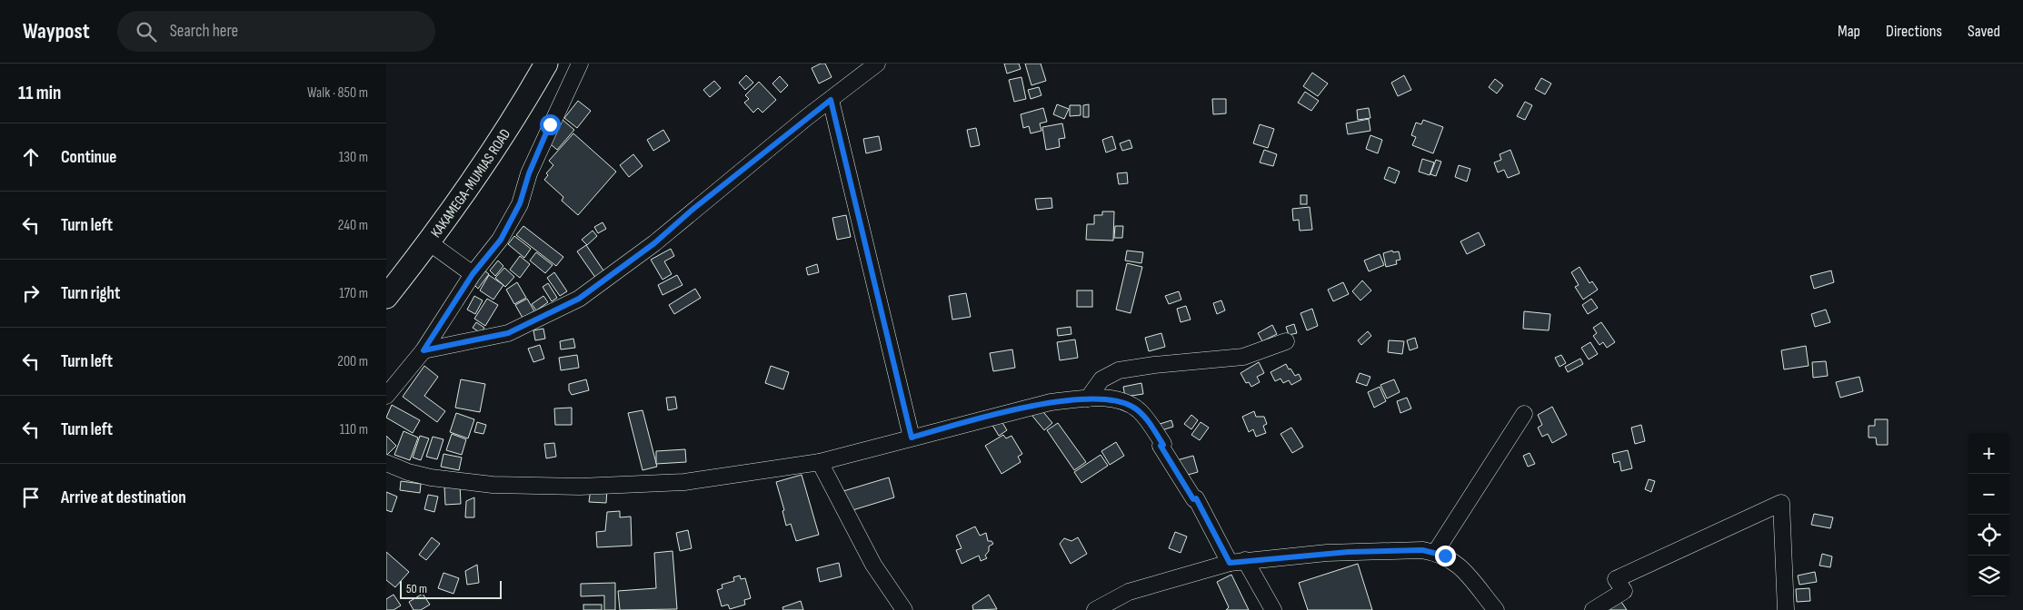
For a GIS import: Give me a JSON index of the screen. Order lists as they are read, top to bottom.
{
  "streets": {
    "highway": ["KAKAMEGA-MUMIAS ROAD"]
  },
  "scale_bar": "50 m",
  "page": {
    "header": "Waypost",
    "search": "Search here",
    "nav": ["Map", "Directions", "Saved"],
    "heading": ["11 min", "Walk · 850 m"],
    "list": [
      ["Continue", "130 m"],
      ["Turn left", "240 m"],
      ["Turn right", "170 m"],
      ["Turn left", "200 m"],
      ["Turn left", "110 m"],
      "Arrive at destination"
    ],
    "map_buttons": ["+", "−"],
    "scale": "50 m"
  }
}
